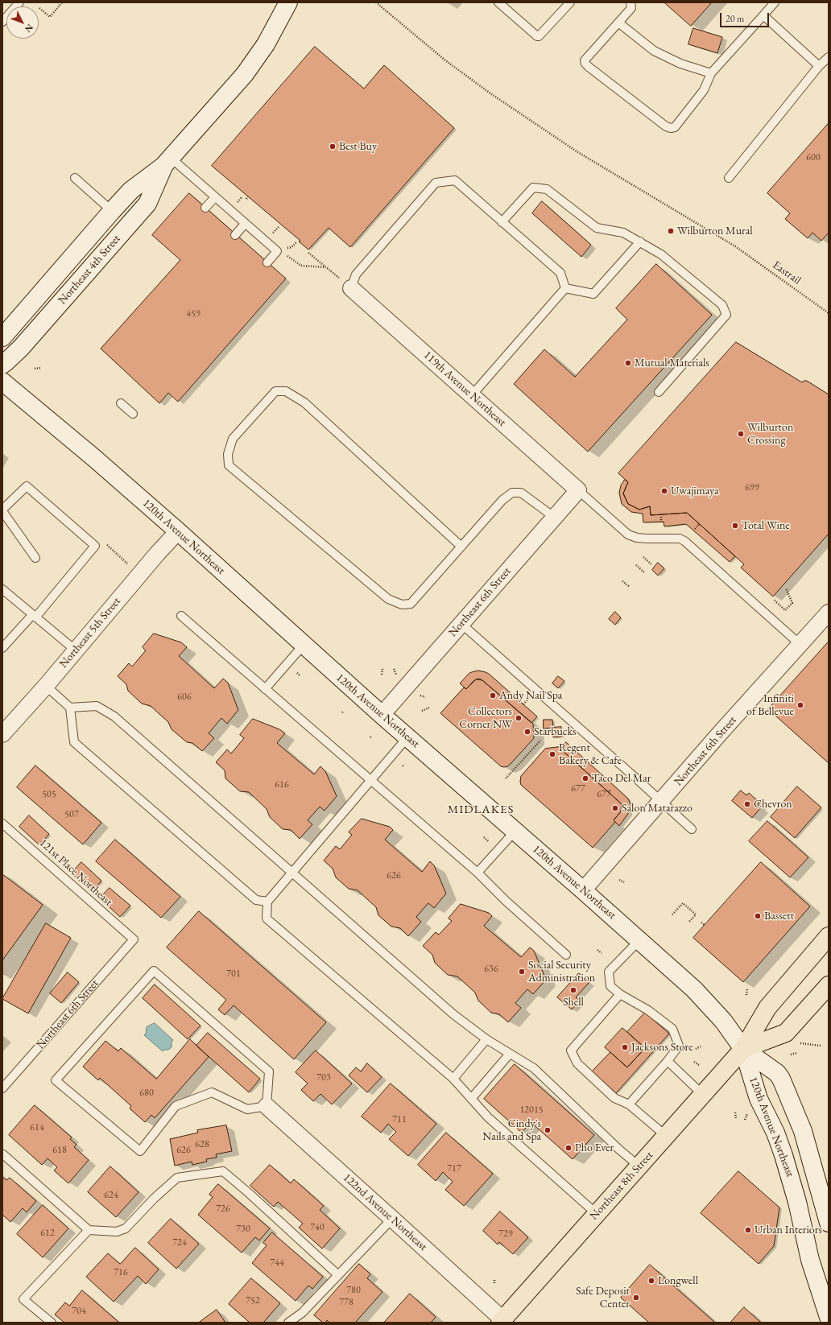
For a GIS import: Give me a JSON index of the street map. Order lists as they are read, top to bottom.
{
  "streets": {
    "main road": ["Northeast 4th Street", "120th Avenue Northeast", "Northeast 8th Street"],
    "street": [
      "119th Avenue Northeast",
      "Northeast 6th Street",
      "Northeast 5th Street",
      "122nd Avenue Northeast"
    ],
    "lane": ["121st Place Northeast"],
    "path": ["Eastrail"]
  },
  "crossings": [
    ["119th Avenue Northeast", "Northeast 6th Street"],
    ["120th Avenue Northeast", "Northeast 6th Street"],
    ["120th Avenue Northeast", "Northeast 5th Street"],
    ["120th Avenue Northeast", "Northeast 8th Street"],
    ["Northeast 6th Street", "121st Place Northeast"],
    ["Northeast 8th Street", "122nd Avenue Northeast"]
  ],
  "districts": ["MIDLAKES"],
  "places": [
    "Best Buy",
    "Wilburton Mural",
    "Mutual Materials",
    "Wilburton Crossing",
    "Uwajimaya",
    "Total Wine",
    "Andy Nail Spa",
    "Infiniti of Bellevue",
    "Collectors Corner NW",
    "Starbucks",
    "Regent Bakery & Cafe",
    "Taco Del Mar",
    "Chevron",
    "Salon Matarazzo",
    "Bassett",
    "Social Security Administration",
    "Shell",
    "Jacksons Store",
    "Cindy's Nails and Spa",
    "Pho Ever",
    "Urban Interiors",
    "Longwell",
    "Safe Deposit Center"
  ],
  "house_numbers": [
    "600",
    "459",
    "699",
    "606",
    "616",
    "677",
    "505",
    "677",
    "507",
    "626",
    "636",
    "701",
    "703",
    "680",
    "12015",
    "711",
    "614",
    "628",
    "618",
    "626",
    "717",
    "624",
    "726",
    "740",
    "730",
    "612",
    "729",
    "724",
    "744",
    "716",
    "780",
    "752",
    "778",
    "704"
  ],
  "scale_bar": "20 m",
  "north": "bottom right"
}
